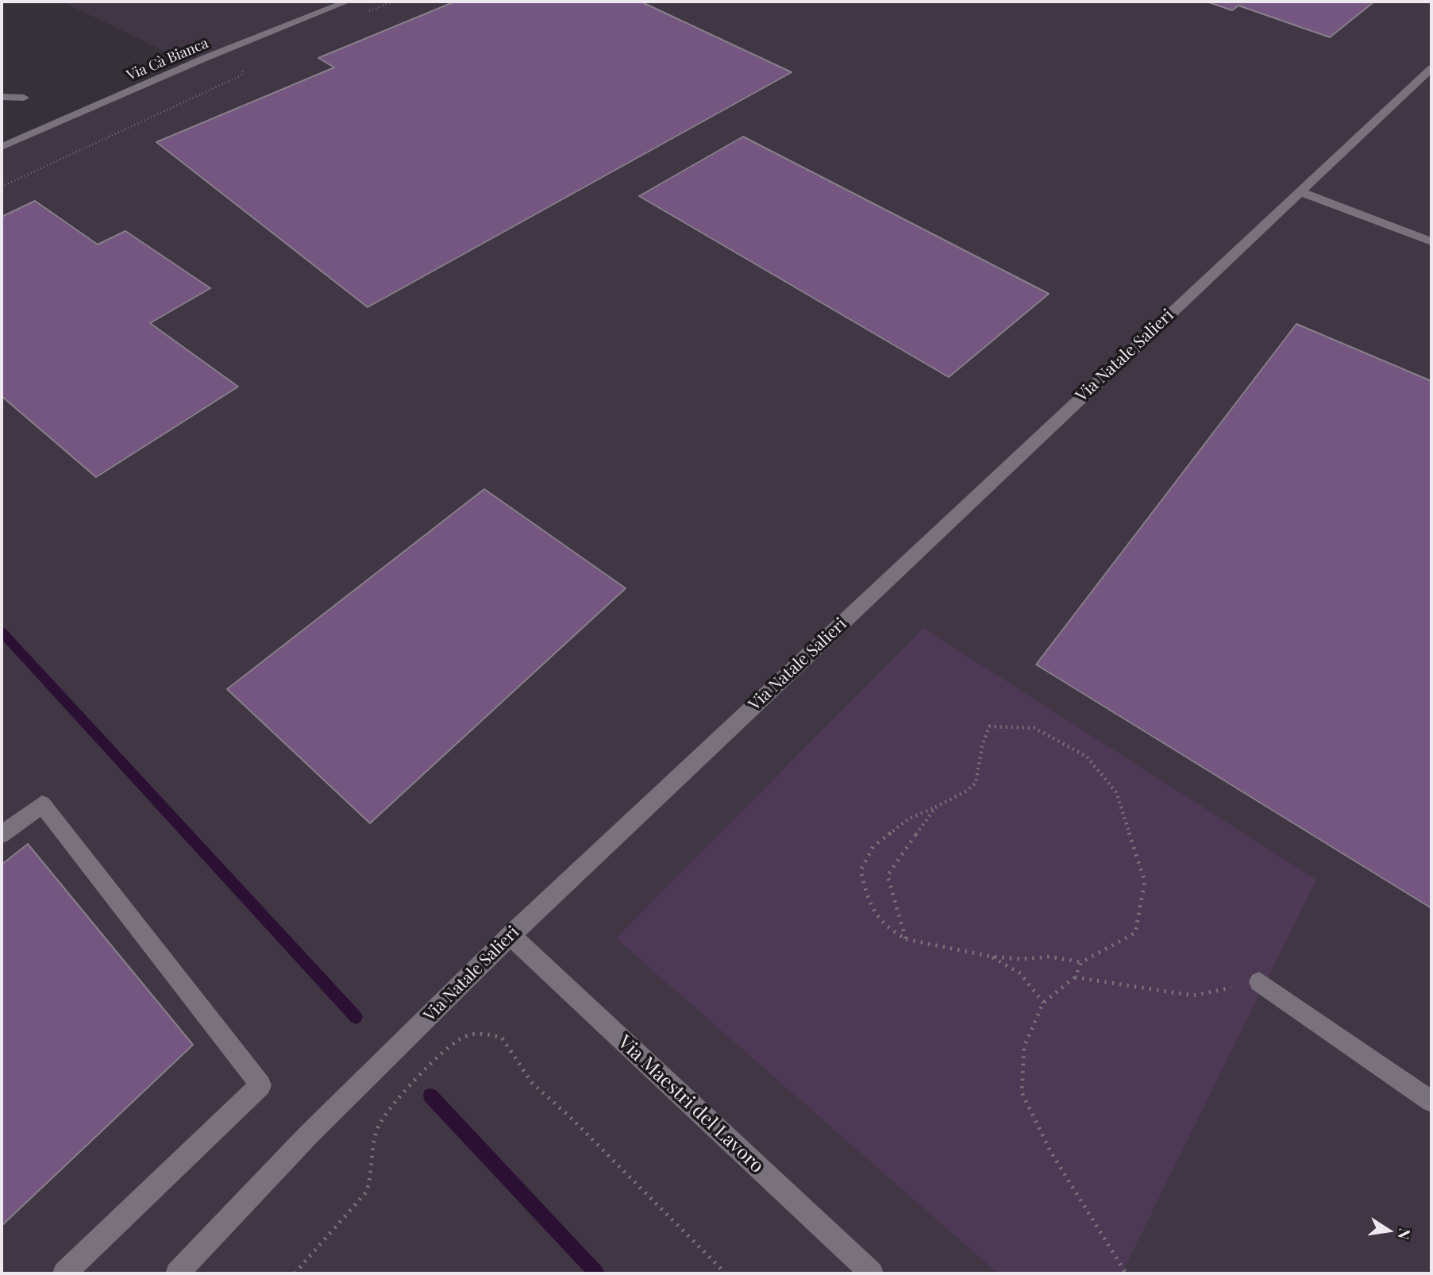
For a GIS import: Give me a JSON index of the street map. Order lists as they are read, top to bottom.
{
  "streets": {
    "street": ["Via Cà Bianca", "Via Natale Salieri", "Via Maestri del Lavoro"]
  },
  "crossings": [
    ["Via Natale Salieri", "Via Maestri del Lavoro"]
  ],
  "north": "right"
}
